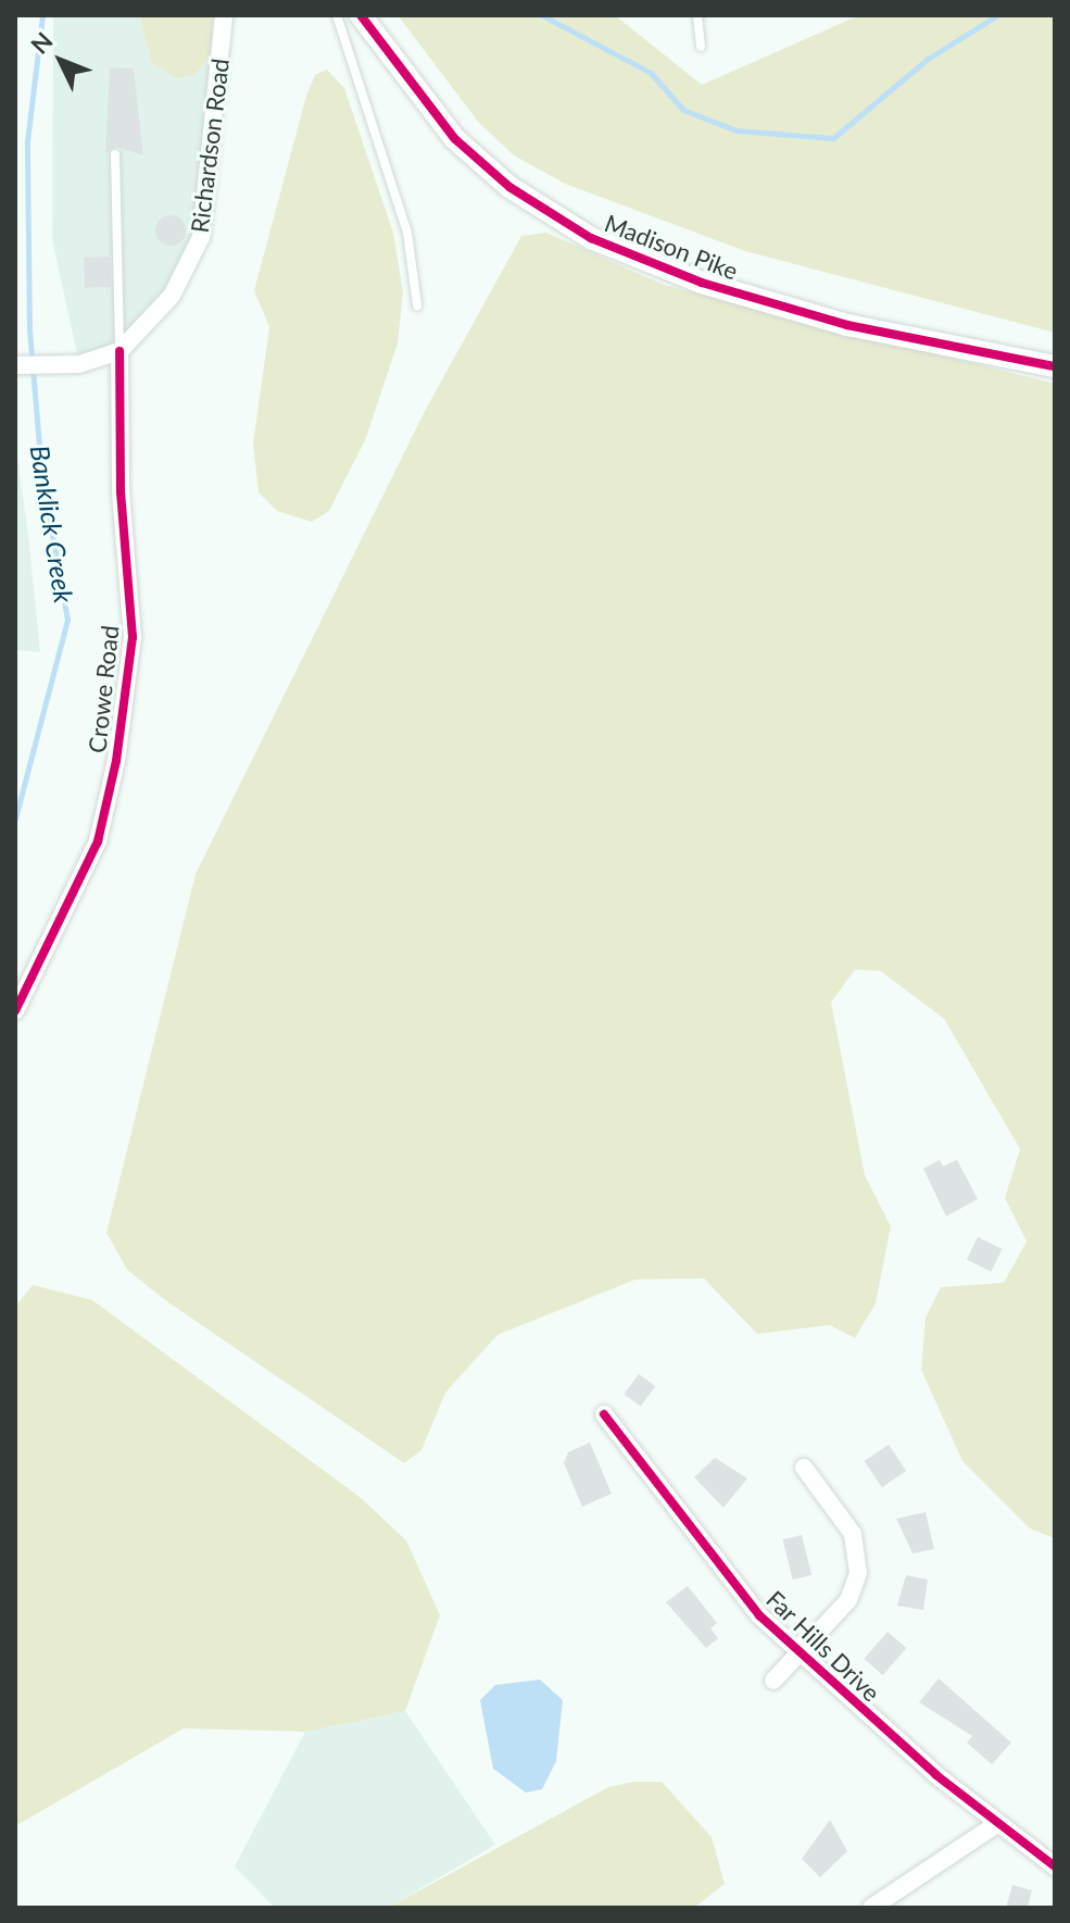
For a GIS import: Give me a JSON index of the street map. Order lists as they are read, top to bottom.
{
  "streets": {
    "street": [
      "Richardson Road",
      "Madison Pike",
      "Crowe Road",
      "Far Hills Drive"
    ]
  },
  "crossings": [
    ["Richardson Road", "Crowe Road"]
  ],
  "water": ["Banklick Creek"],
  "north": "top left"
}
